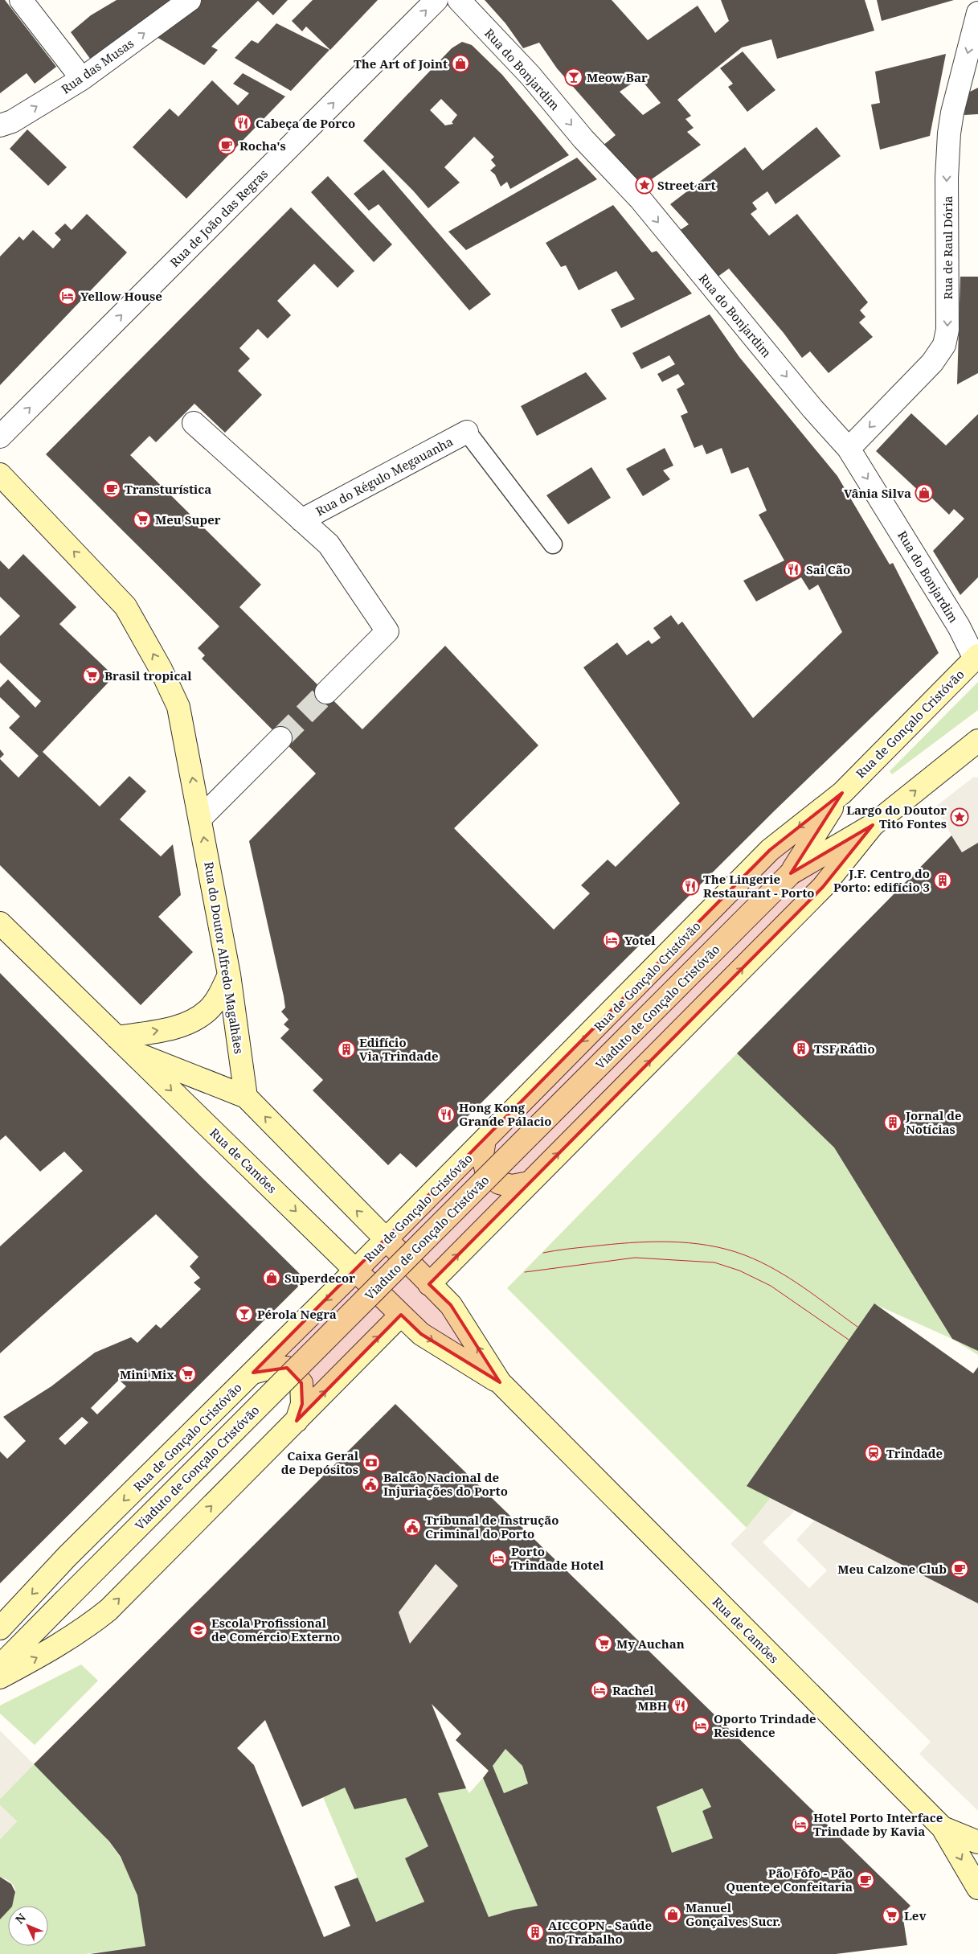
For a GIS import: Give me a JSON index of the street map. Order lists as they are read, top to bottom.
{
  "streets": {
    "main road": [
      "Rua de Gonçalo Cristóvão",
      "Rua do Doutor Alfredo Magalhães",
      "Viaduto de Gonçalo Cristóvão",
      "Rua de Camões"
    ],
    "street": [
      "Rua das Musas",
      "Rua do Bonjardim",
      "Rua de João das Regras",
      "Rua de Raul Dória",
      "Rua do Régulo Megauanha"
    ]
  },
  "crossings": [
    ["Rua do Bonjardim", "Rua de Raul Dória"],
    ["Rua do Bonjardim", "Rua de Gonçalo Cristóvão"],
    ["Rua de Gonçalo Cristóvão", "Viaduto de Gonçalo Cristóvão"],
    ["Rua de Gonçalo Cristóvão", "Rua de Camões"],
    ["Rua do Doutor Alfredo Magalhães", "Rua de Camões"]
  ],
  "one_way": [
    "Rua das Musas",
    "Rua do Bonjardim",
    "Rua de João das Regras",
    "Rua de Raul Dória",
    "Rua do Doutor Alfredo Magalhães"
  ],
  "places": {
    "shop": [
      "The Art of Joint",
      "Vânia Silva",
      "Superdecor",
      "Manuel Gonçalves Sucr."
    ],
    "bar": ["Meow Bar", "Pérola Negra"],
    "restaurant": [
      "Cabeça de Porco",
      "Sai Cão",
      "The Lingerie Restaurant - Porto",
      "Hong Kong Grande Pálacio",
      "MBH"
    ],
    "cafe": [
      "Rocha's",
      "Transturística",
      "Meu Calzone Club",
      "Pão Fôfo - Pão Quente e Confeitaria"
    ],
    "place": ["Street art", "Largo do Doutor Tito Fontes"],
    "hotel": [
      "Yellow House",
      "Yotel",
      "Porto Trindade Hotel",
      "Rachel",
      "Oporto Trindade Residence",
      "Hotel Porto Interface Trindade by Kavia"
    ],
    "supermarket": [
      "Meu Super",
      "Brasil tropical",
      "Mini Mix",
      "My Auchan",
      "Lev"
    ],
    "building": [
      "J.F. Centro do Porto: edifício 3",
      "TSF Rádio",
      "Edifício Via Trindade",
      "Jornal de Notícias",
      "AICCOPN - Saúde no Trabalho"
    ],
    "station": ["Trindade"],
    "bank": ["Caixa Geral de Depósitos"],
    "public building": ["Balcão Nacional de Injuriações do Porto", "Tribunal de Instrução Criminal do Porto"],
    "school or university": ["Escola Profissional de Comércio Externo"]
  },
  "north": "top left"
}
